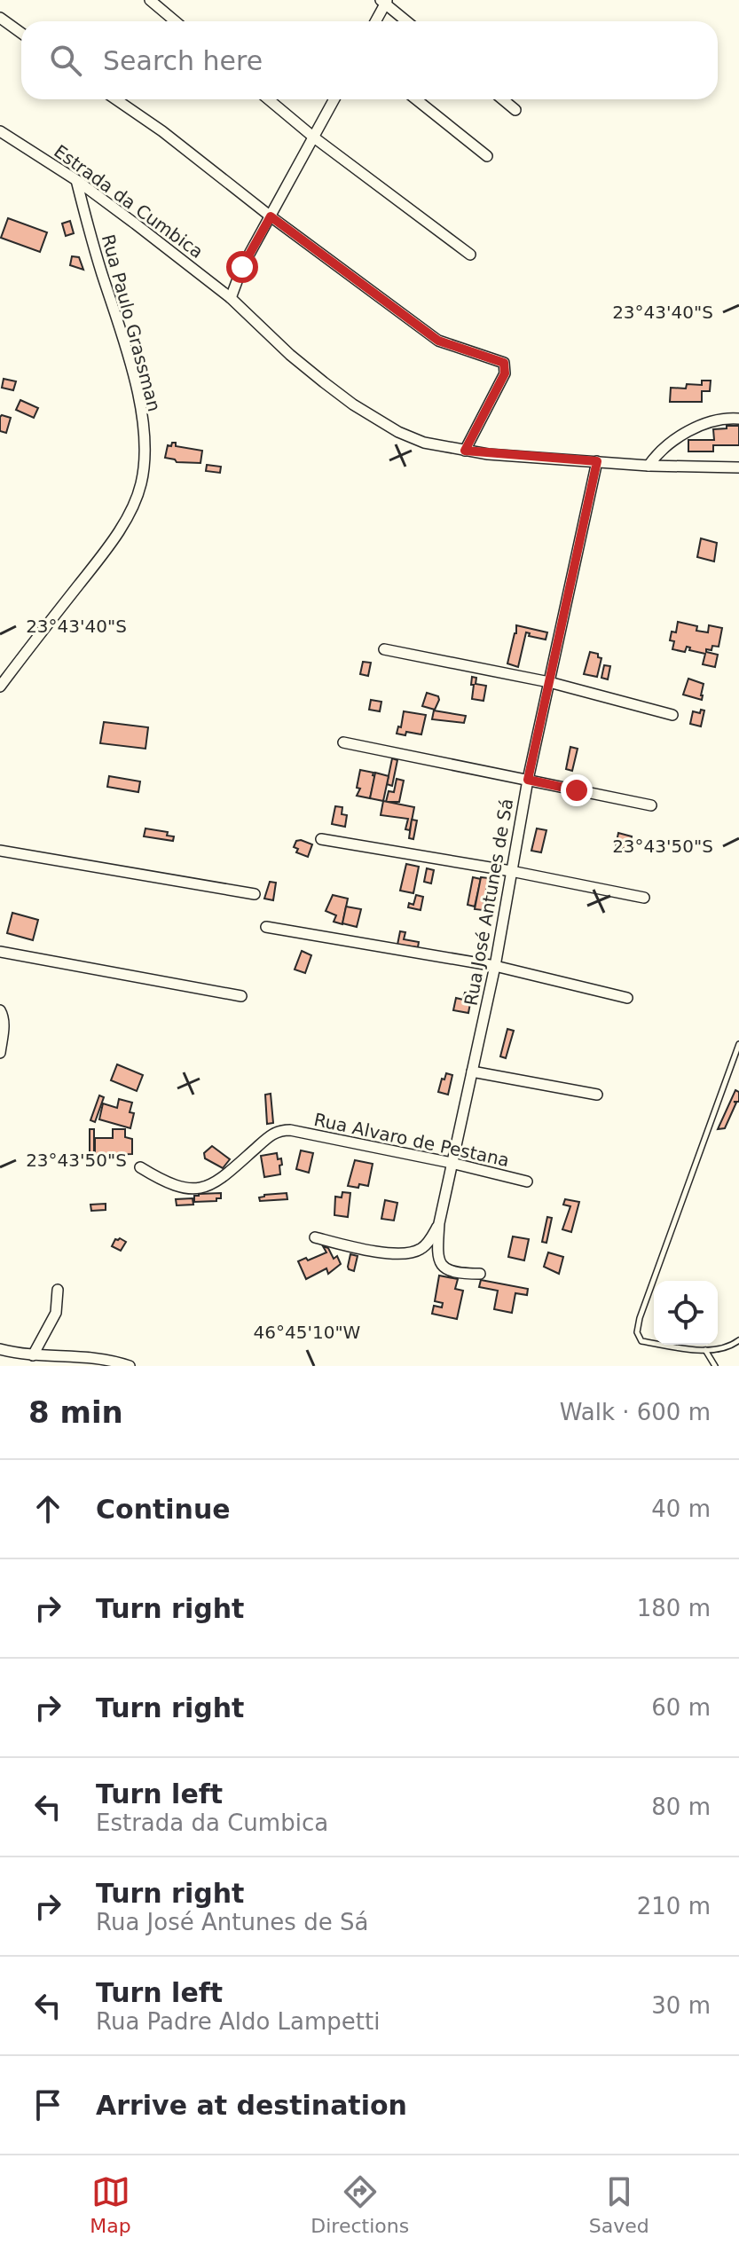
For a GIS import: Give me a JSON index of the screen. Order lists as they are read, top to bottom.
{
  "streets": {
    "street": [
      "Estrada da Cumbica",
      "Rua Paulo Grassman",
      "Rua José Antunes de Sá",
      "Rua Alvaro de Pestana"
    ]
  },
  "crossings": [
    ["Estrada da Cumbica", "Rua Paulo Grassman"],
    ["Estrada da Cumbica", "Rua José Antunes de Sá"],
    ["Rua José Antunes de Sá", "Rua Alvaro de Pestana"]
  ],
  "page": {
    "search": "Search here",
    "heading": ["8 min", "Walk · 600 m"],
    "list": [
      ["Continue", "40 m"],
      ["Turn right", "180 m"],
      ["Turn right", "60 m"],
      ["Turn left", "Estrada da Cumbica", "80 m"],
      ["Turn right", "Rua José Antunes de Sá", "210 m"],
      ["Turn left", "Rua Padre Aldo Lampetti", "30 m"],
      "Arrive at destination"
    ],
    "nav": ["Map", "Directions", "Saved"]
  },
  "coordinates": ["23°43'40\"S", "23°43'50\"S", "46°45'10\"W"]
}
